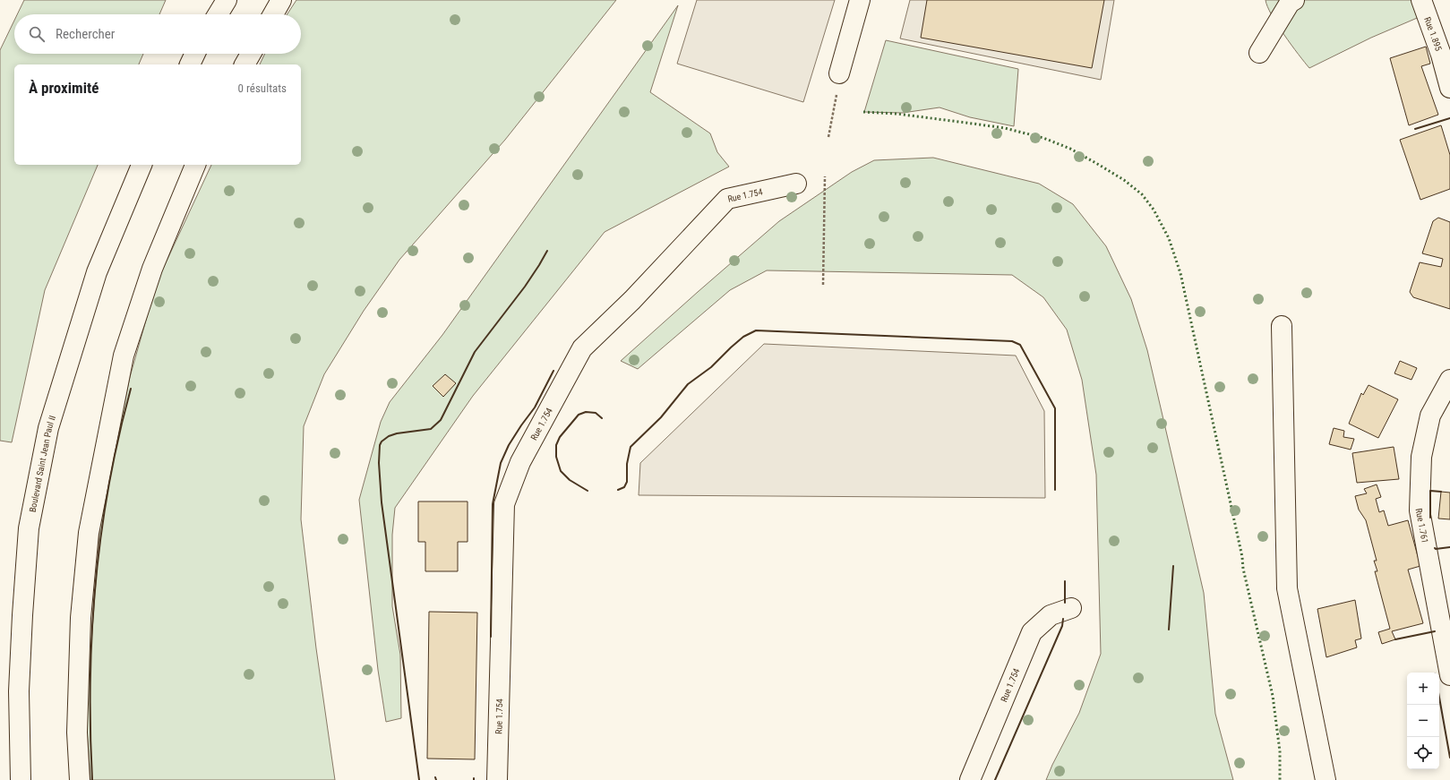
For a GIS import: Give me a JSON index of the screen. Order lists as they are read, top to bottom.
{
  "streets": {
    "street": [
      "Rue 1.895",
      "Rue 1.754",
      "Boulevard Saint Jean Paul II",
      "Rue 1.761"
    ]
  },
  "page": {
    "search": "Rechercher",
    "heading": ["À proximité", "0 résultats"],
    "map_buttons": ["+", "−"]
  }
}
